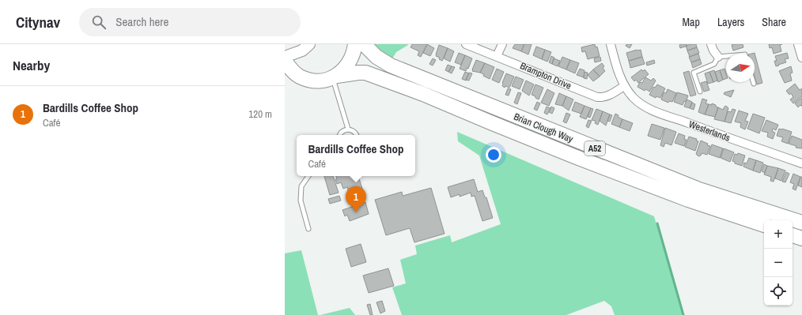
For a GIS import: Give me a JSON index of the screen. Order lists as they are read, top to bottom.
{
  "streets": {
    "highway": ["Brian Clough Way", "A52"],
    "street": ["Brampton Drive", "Westerlands"]
  },
  "crossings": [
    ["Brampton Drive", "Westerlands"]
  ],
  "north": "right",
  "page": {
    "header": "Citynav",
    "search": "Search here",
    "nav": ["Map", "Layers", "Share"],
    "heading": "Nearby",
    "list": [
      {
        "mark": "1",
        "name": "Bardills Coffee Shop",
        "note": "Café",
        "value": "120 m"
      }
    ],
    "popup": ["Bardills Coffee Shop", "Café"],
    "pins": "1",
    "map_buttons": ["+", "−"]
  }
}
